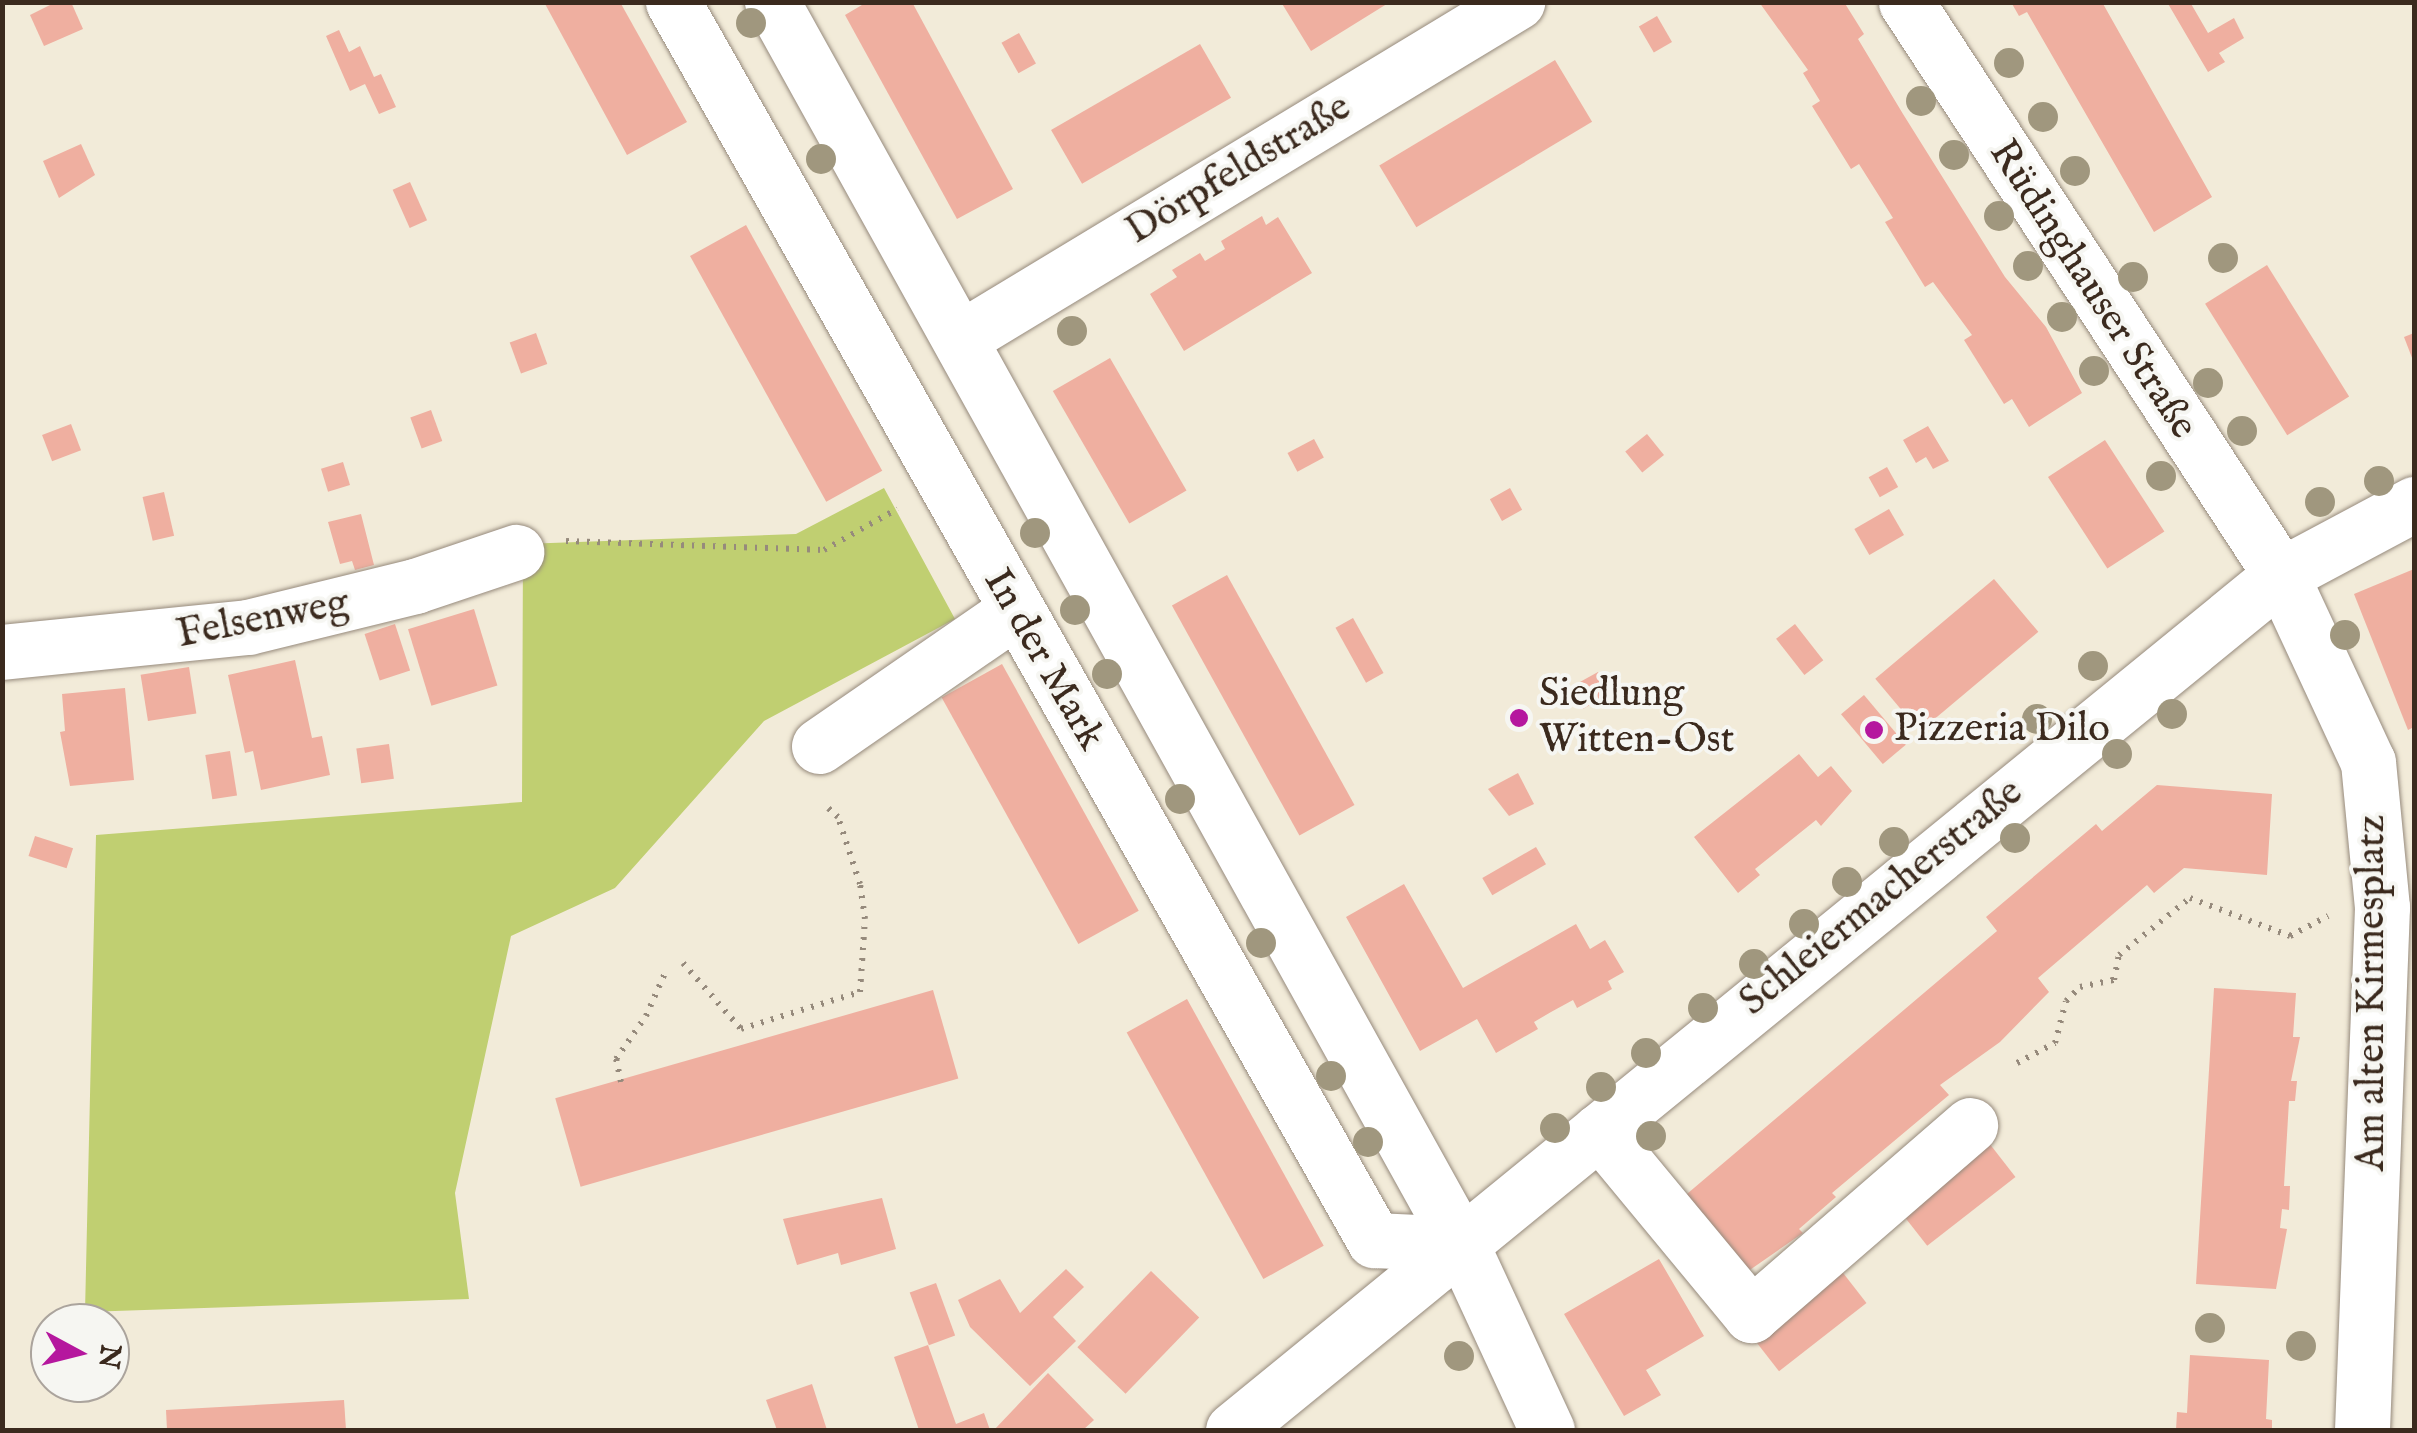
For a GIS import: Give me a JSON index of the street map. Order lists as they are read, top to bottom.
{
  "streets": {
    "street": [
      "Dörpfeldstraße",
      "Rüdinghauser Straße",
      "Felsenweg",
      "In der Mark",
      "Schleiermacherstraße",
      "Am alten Kirmesplatz"
    ]
  },
  "crossings": [
    ["Dörpfeldstraße", "In der Mark"],
    ["Rüdinghauser Straße", "Schleiermacherstraße"],
    ["Rüdinghauser Straße", "Am alten Kirmesplatz"],
    ["In der Mark", "Schleiermacherstraße"],
    ["Schleiermacherstraße", "Am alten Kirmesplatz"]
  ],
  "places": ["Siedlung Witten-Ost", "Pizzeria Dilo"],
  "north": "right"
}
